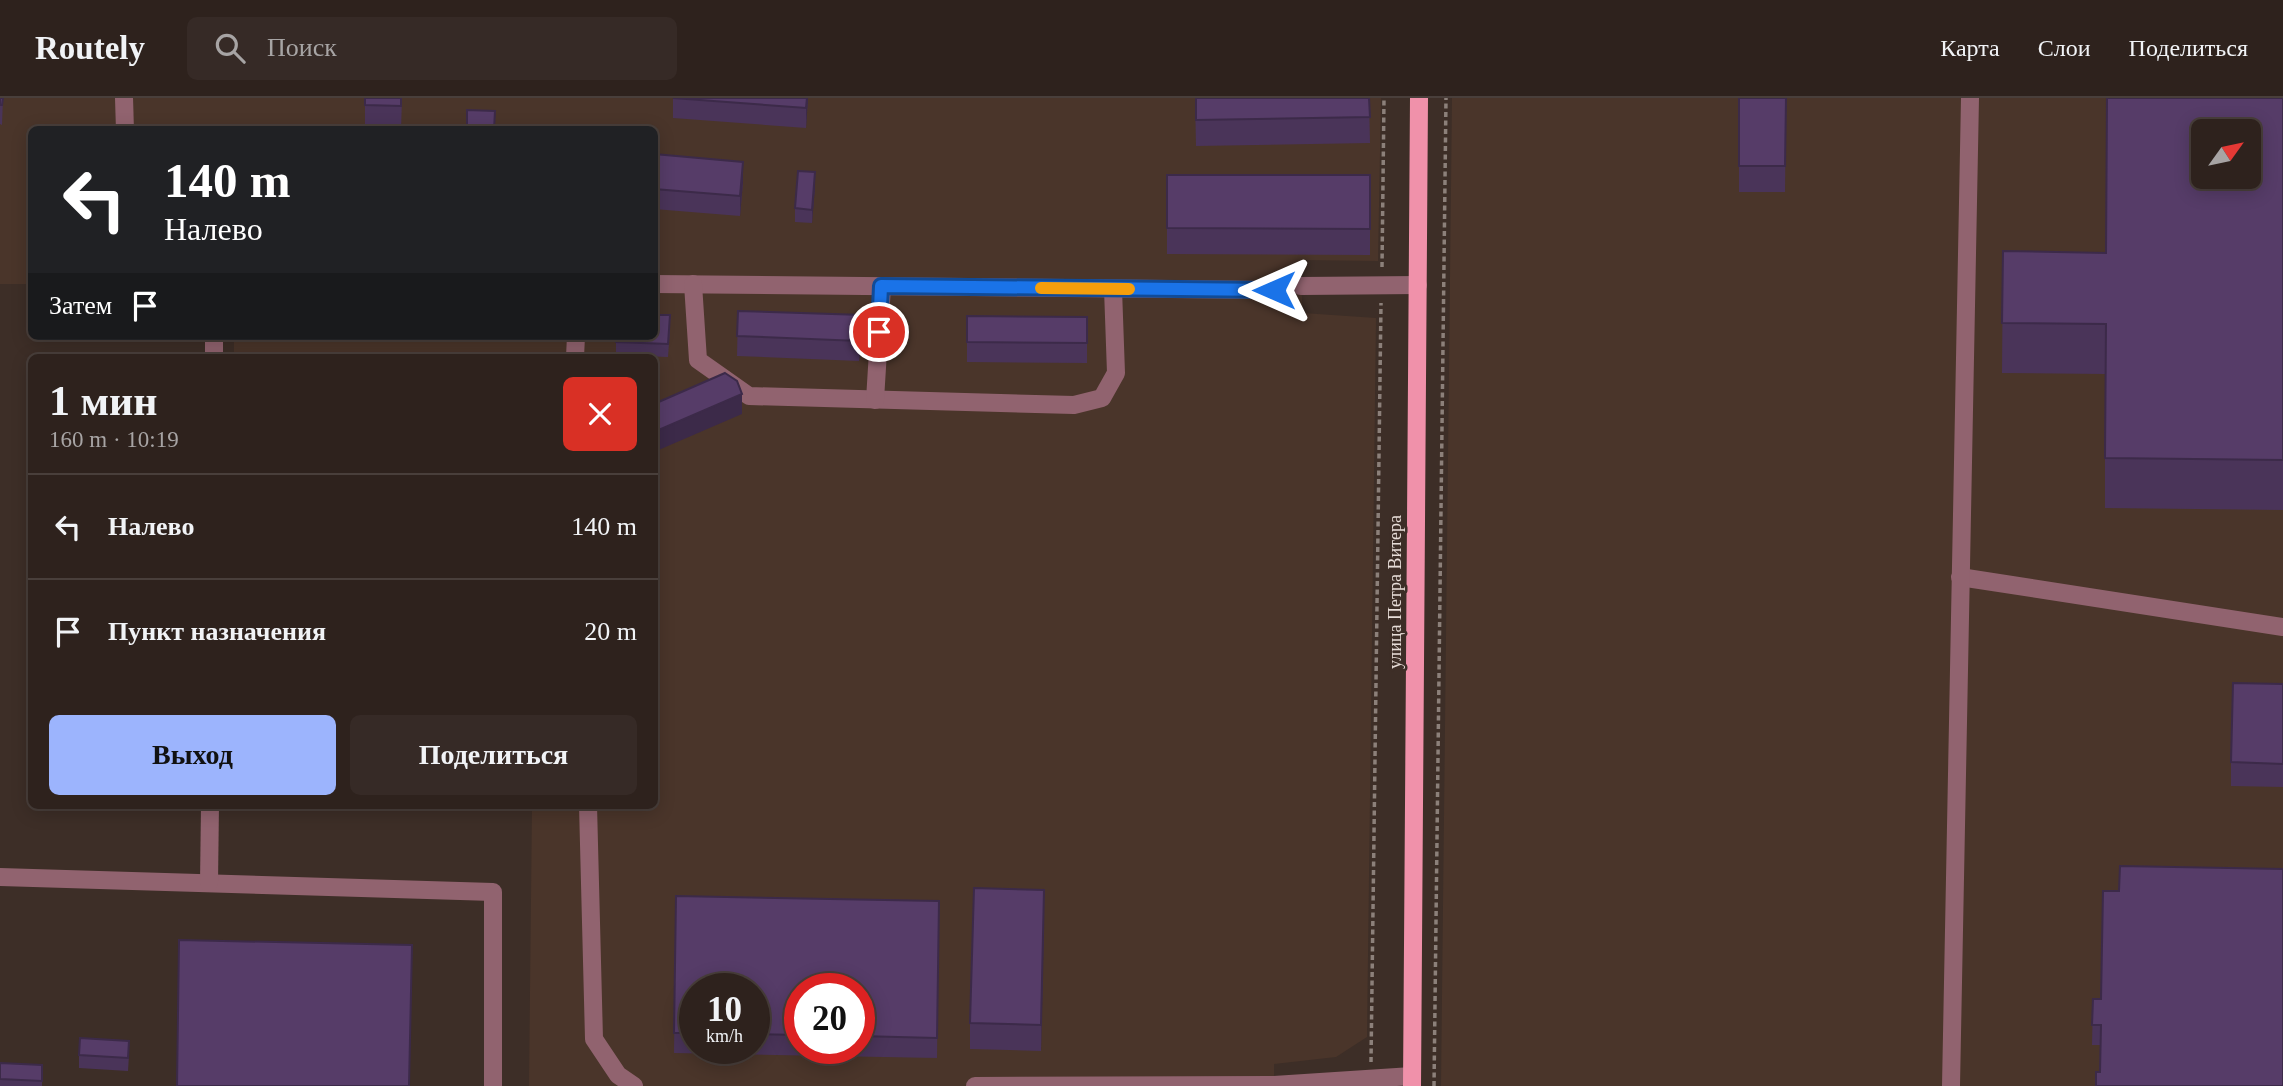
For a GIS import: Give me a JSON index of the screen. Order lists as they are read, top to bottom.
{
  "streets": {
    "main road": ["улица Петра Витера"]
  },
  "north": "top right",
  "page": {
    "header": "Routely",
    "search": "Поиск",
    "nav": ["Карта", "Слои", "Поделиться"],
    "turn": ["140 m", "Налево"],
    "then": "Затем",
    "heading": ["1 мин", "160 m · 10:19"],
    "list": [
      {
        "name": "Налево",
        "value": "140 m"
      },
      {
        "name": "Пункт назначения",
        "value": "20 m"
      }
    ],
    "buttons": ["Выход", "Поделиться"],
    "speed": "10 km/h",
    "limit": "20"
  }
}
